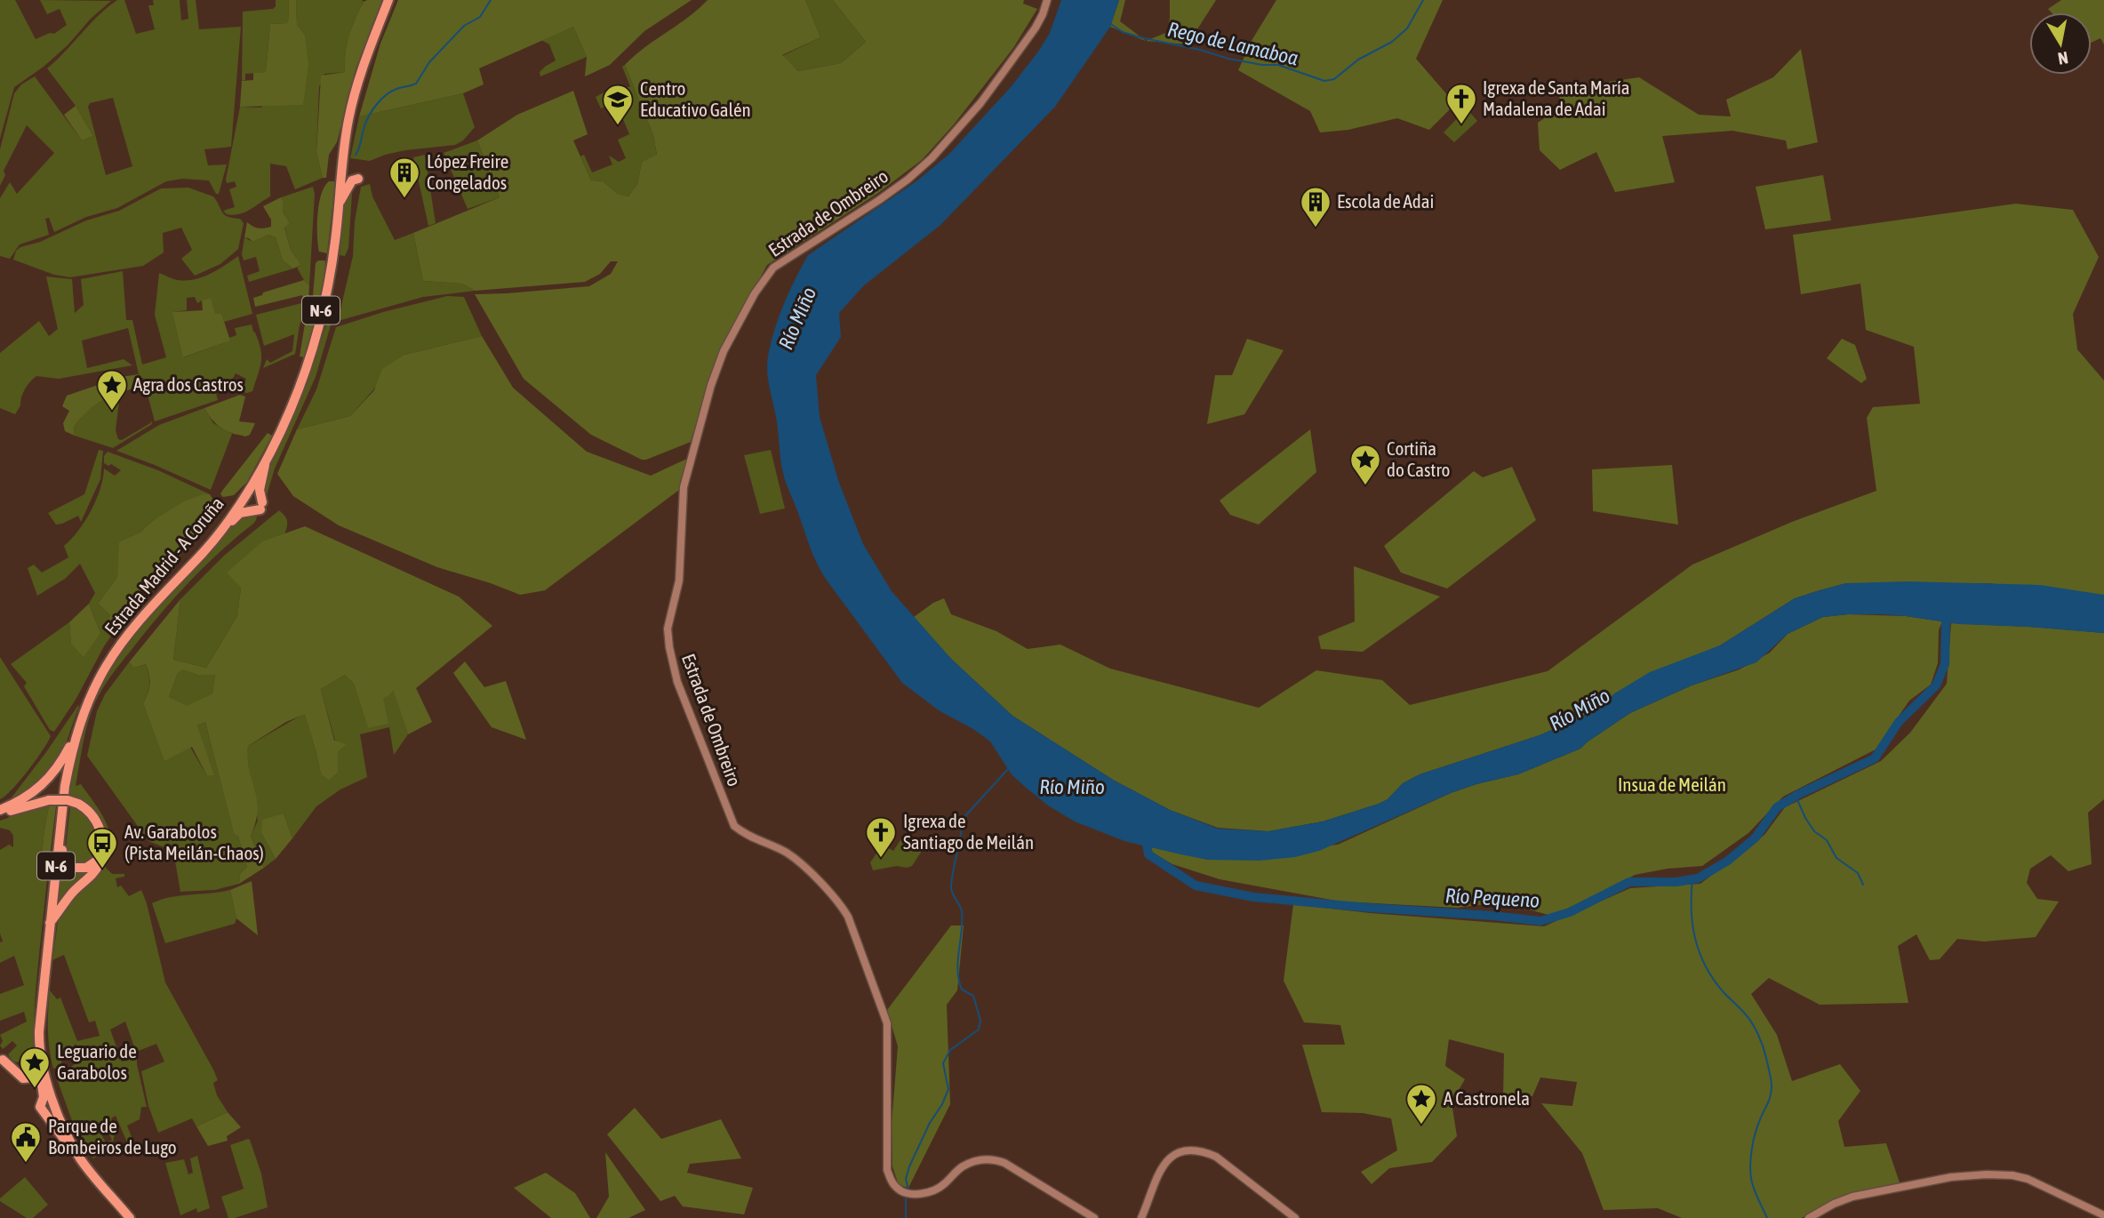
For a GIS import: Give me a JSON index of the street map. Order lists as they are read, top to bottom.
{
  "streets": {
    "highway": ["N-6", "Estrada Madrid - A Coruña"],
    "street": ["Estrada de Ombreiro"]
  },
  "crossings": [
    ["N-6", "Estrada Madrid - A Coruña"]
  ],
  "water": ["Rego de Lamaboa", "Río Miño", "Río Pequeno"],
  "parks": ["Insua de Meilán"],
  "places": {
    "church": ["Igrexa de Santa María Madalena de Adai", "Igrexa de Santiago de Meilán"],
    "school or university": ["Centro Educativo Galén"],
    "building": ["López Freire Congelados", "Escola de Adai"],
    "place": [
      "Agra dos Castros",
      "Cortiña do Castro",
      "Leguario de Garabolos",
      "A Castronela"
    ],
    "bus stop": ["Av. Garabolos (Pista Meilán-Chaos)"],
    "public building": ["Parque de Bombeiros de Lugo"]
  },
  "north": "bottom"
}
